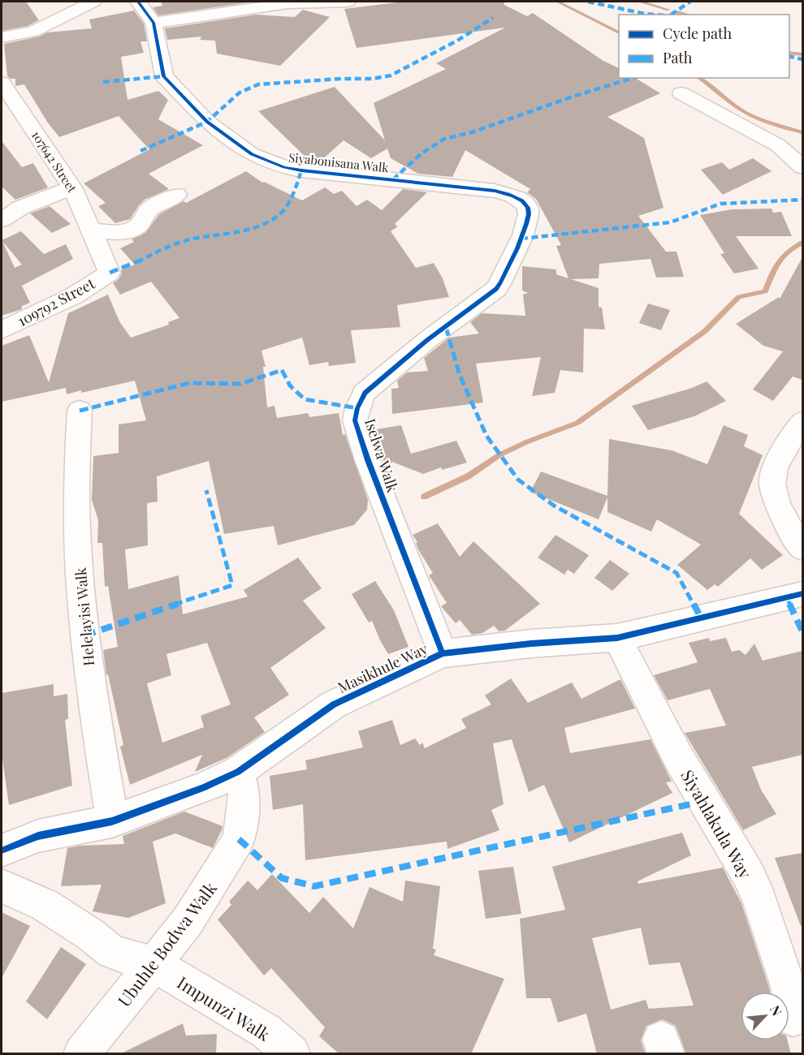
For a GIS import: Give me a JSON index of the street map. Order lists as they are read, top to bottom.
{
  "streets": {
    "street": [
      "107642 Street",
      "Siyabonisana Walk",
      "109792 Street",
      "Iselwa Walk",
      "Helelayisi Walk",
      "Masikhule Way",
      "Siyahlakula Way",
      "Ubuhle Bodwa Walk",
      "Impunzi Walk"
    ]
  },
  "crossings": [
    ["107642 Street", "109792 Street"],
    ["Siyabonisana Walk", "Iselwa Walk"],
    ["Iselwa Walk", "Masikhule Way"],
    ["Helelayisi Walk", "Masikhule Way"],
    ["Masikhule Way", "Siyahlakula Way"],
    ["Masikhule Way", "Ubuhle Bodwa Walk"],
    ["Ubuhle Bodwa Walk", "Impunzi Walk"]
  ],
  "legend": ["Cycle path", "Path"],
  "north": "top right"
}
